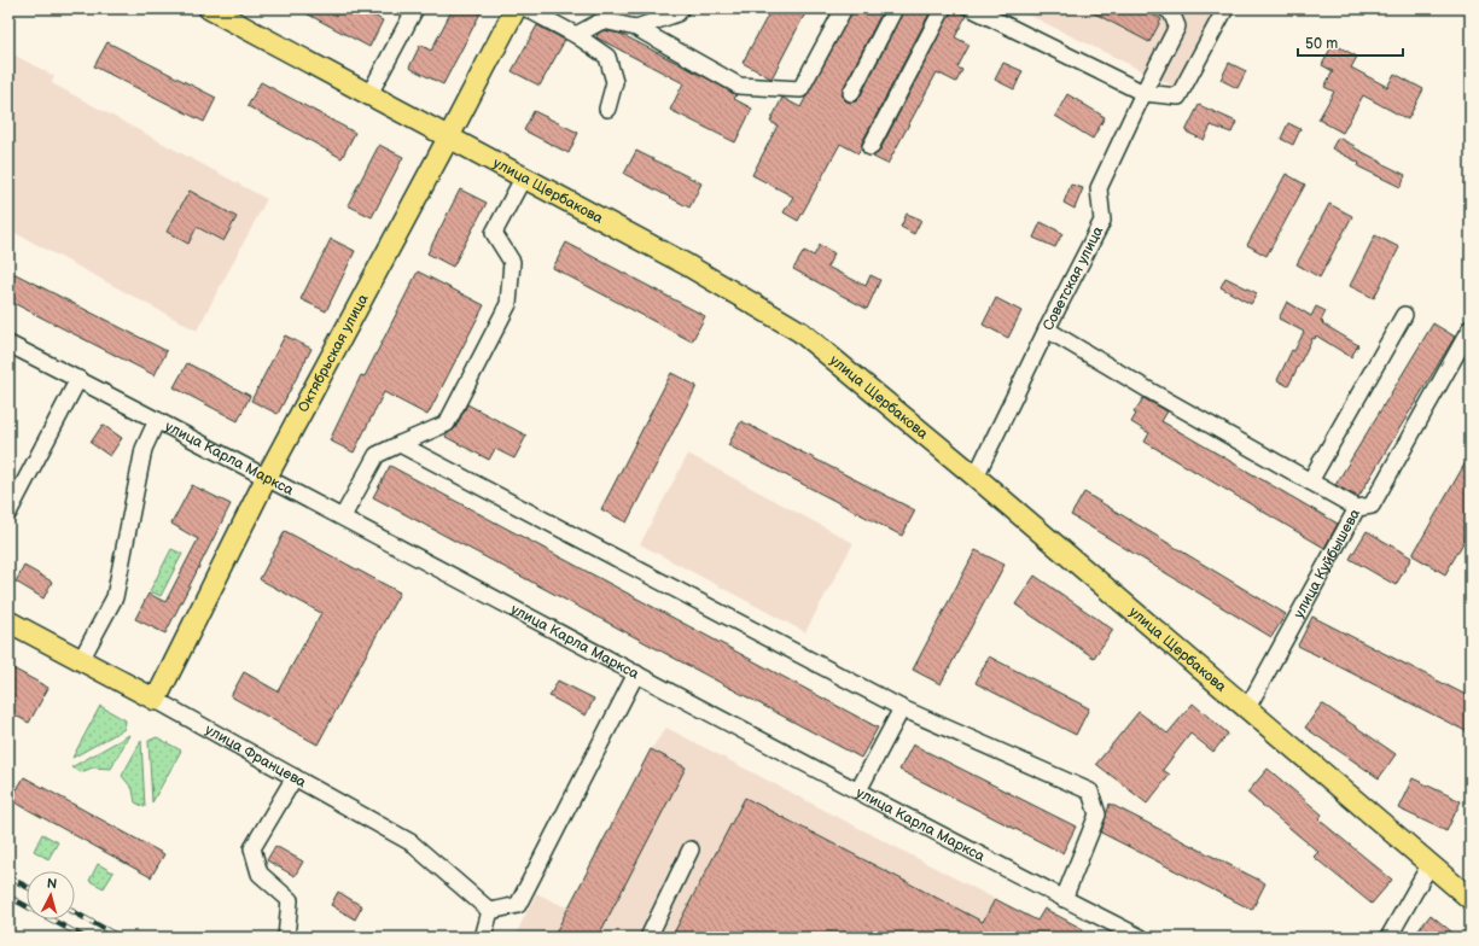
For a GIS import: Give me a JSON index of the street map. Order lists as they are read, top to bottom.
{
  "streets": {
    "main road": ["улица Щербакова", "Октябрьская улица", "улица Францева"],
    "street": ["Советская улица", "улица Карла Маркса", "улица Куйбышева"]
  },
  "crossings": [
    ["улица Щербакова", "Советская улица"],
    ["улица Щербакова", "Октябрьская улица"],
    ["улица Щербакова", "улица Куйбышева"],
    ["Октябрьская улица", "улица Карла Маркса"],
    ["Октябрьская улица", "улица Францева"]
  ],
  "scale_bar": "50 m",
  "north": "top"
}
